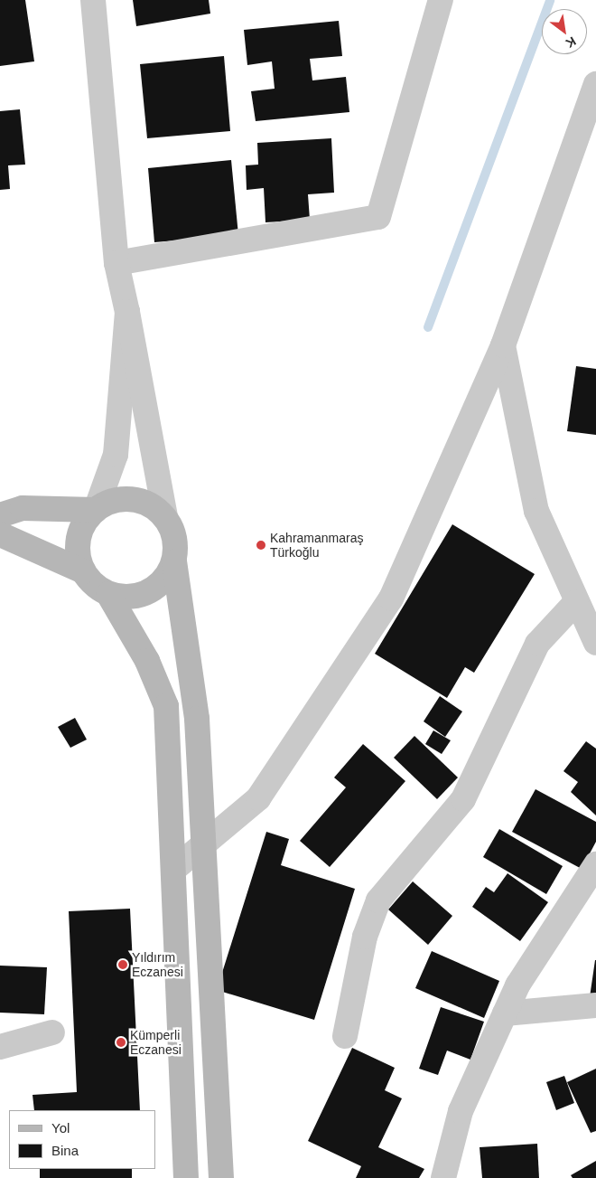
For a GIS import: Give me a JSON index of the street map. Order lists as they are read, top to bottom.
{
  "places": ["Kahramanmaraş Türkoğlu", "Yıldırım Eczanesi", "Kümperli Eczanesi"],
  "legend": ["Yol", "Bina"],
  "north": "bottom right"
}
